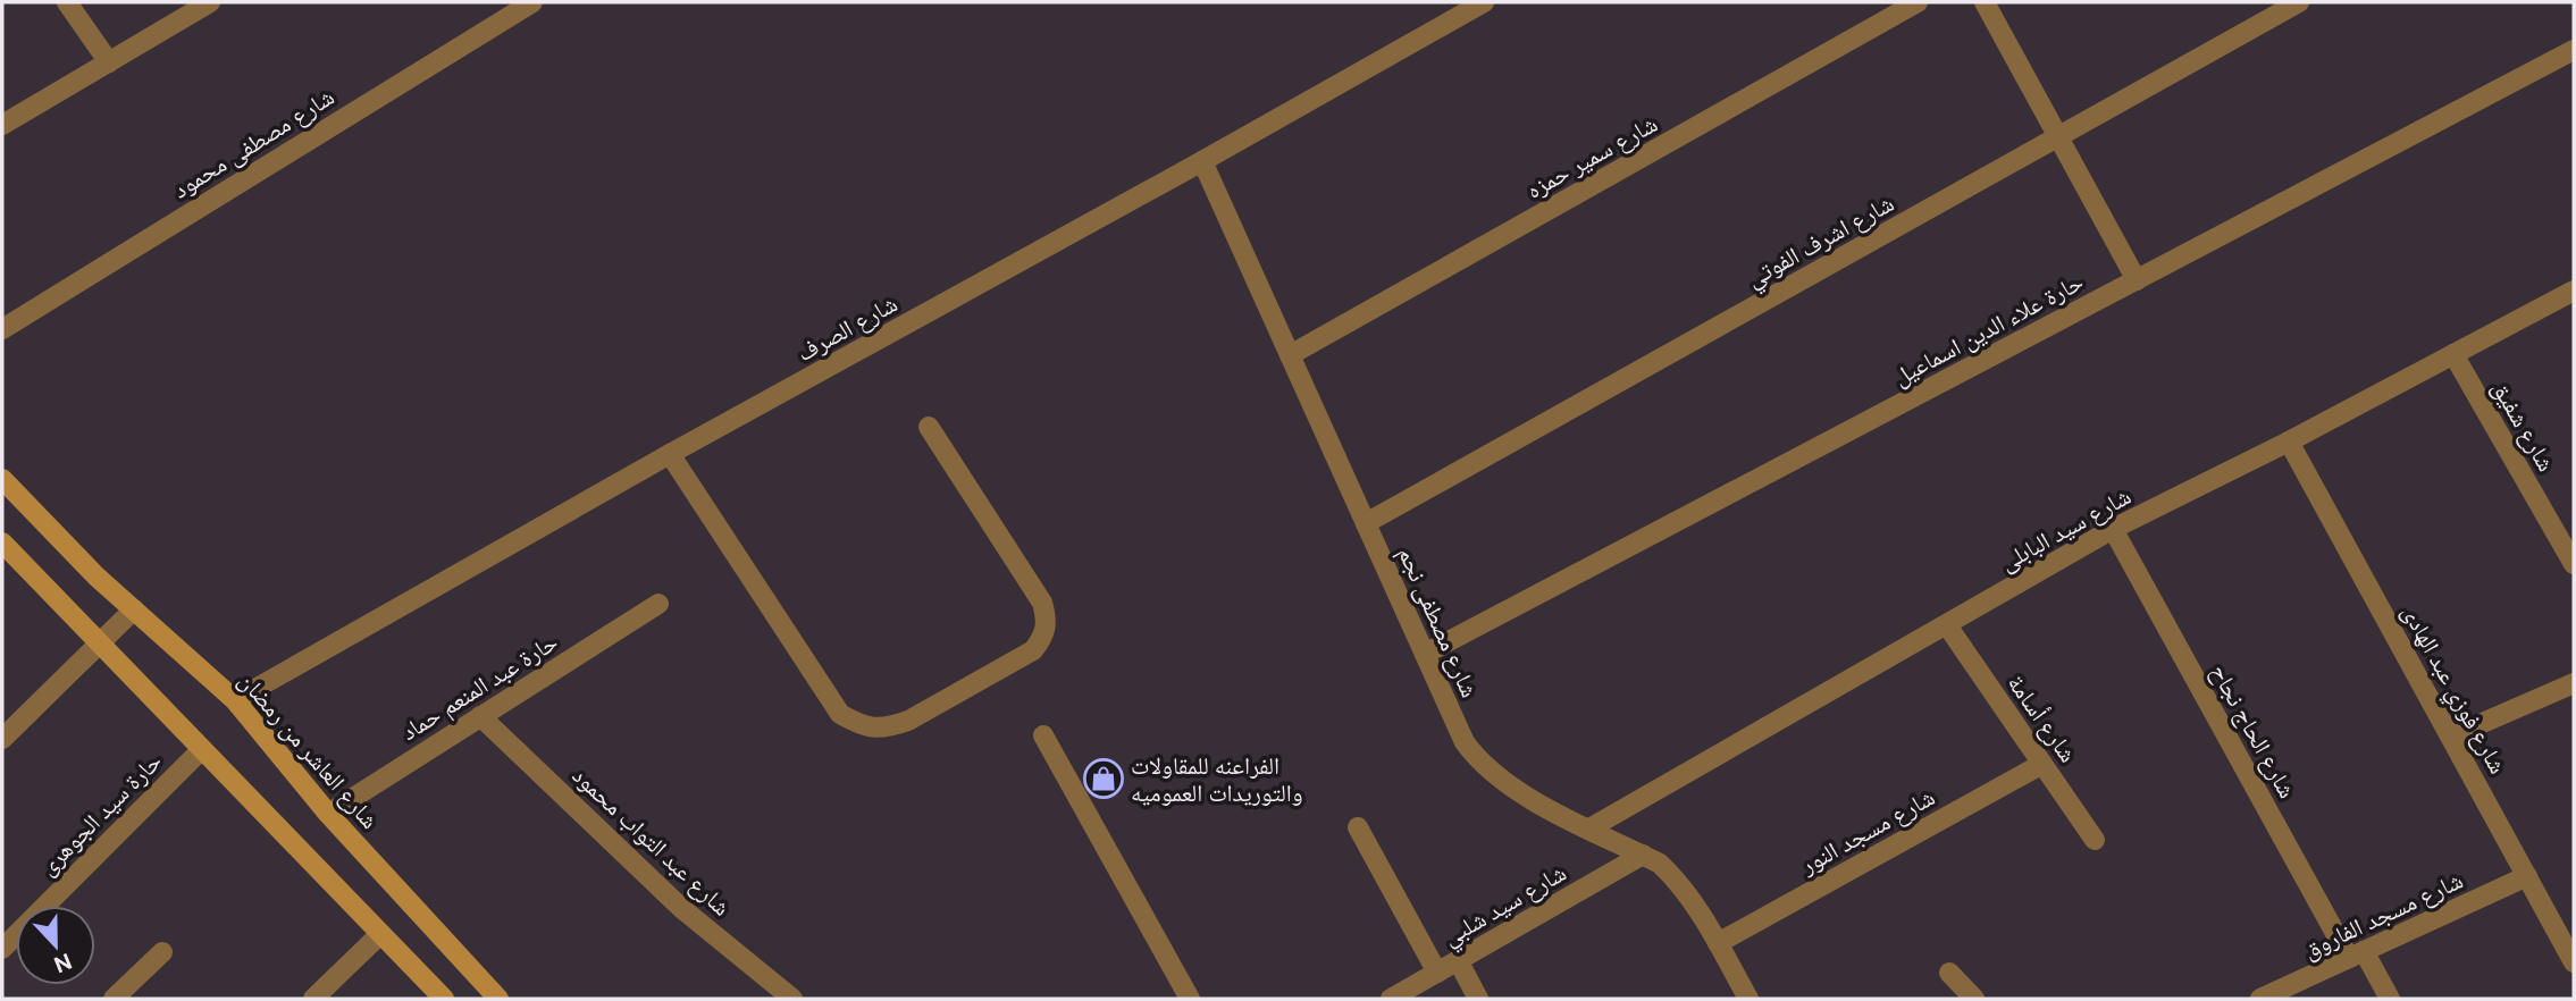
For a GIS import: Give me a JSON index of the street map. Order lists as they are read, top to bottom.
{
  "streets": {
    "main road": ["شارع العاشر من رمضان"],
    "street": [
      "شارع مصطفى محمود",
      "شارع سمير حمزه",
      "شارع اشرف الفوتي",
      "شارع الصرف",
      "حارة علاء الدين اسماعيل",
      "شارع شفيق",
      "شارع سيد البابلى",
      "شارع مصطفى نجم",
      "حارة عبد المنعم حماد",
      "شارع فوزي عبد الهادى",
      "شارع أسامة",
      "شارع الحاج نجاح",
      "حارة سيد الجوهرى",
      "شارع مسجد النور",
      "شارع عبد التواب محمود",
      "شارع سيد شلبي",
      "شارع مسجد الفاروق"
    ]
  },
  "crossings": [
    ["شارع سمير حمزه", "شارع مصطفى نجم"],
    ["شارع اشرف الفوتي", "شارع مصطفى نجم"],
    ["شارع الصرف", "شارع مصطفى نجم"],
    ["شارع الصرف", "شارع العاشر من رمضان"],
    ["حارة علاء الدين اسماعيل", "شارع مصطفى نجم"],
    ["شارع شفيق", "شارع سيد البابلى"],
    ["شارع سيد البابلى", "شارع مصطفى نجم"],
    ["شارع سيد البابلى", "شارع فوزي عبد الهادى"],
    ["شارع سيد البابلى", "شارع أسامة"],
    ["شارع سيد البابلى", "شارع الحاج نجاح"],
    ["شارع مصطفى نجم", "شارع مسجد النور"],
    ["شارع مصطفى نجم", "شارع سيد شلبي"],
    ["حارة عبد المنعم حماد", "شارع العاشر من رمضان"],
    ["حارة عبد المنعم حماد", "شارع عبد التواب محمود"],
    ["شارع فوزي عبد الهادى", "شارع مسجد الفاروق"],
    ["شارع أسامة", "شارع مسجد النور"],
    ["شارع الحاج نجاح", "شارع مسجد الفاروق"]
  ],
  "places": {
    "shop": ["الفراعنه للمقاولات والتوريدات العموميه"]
  },
  "north": "bottom"
}
